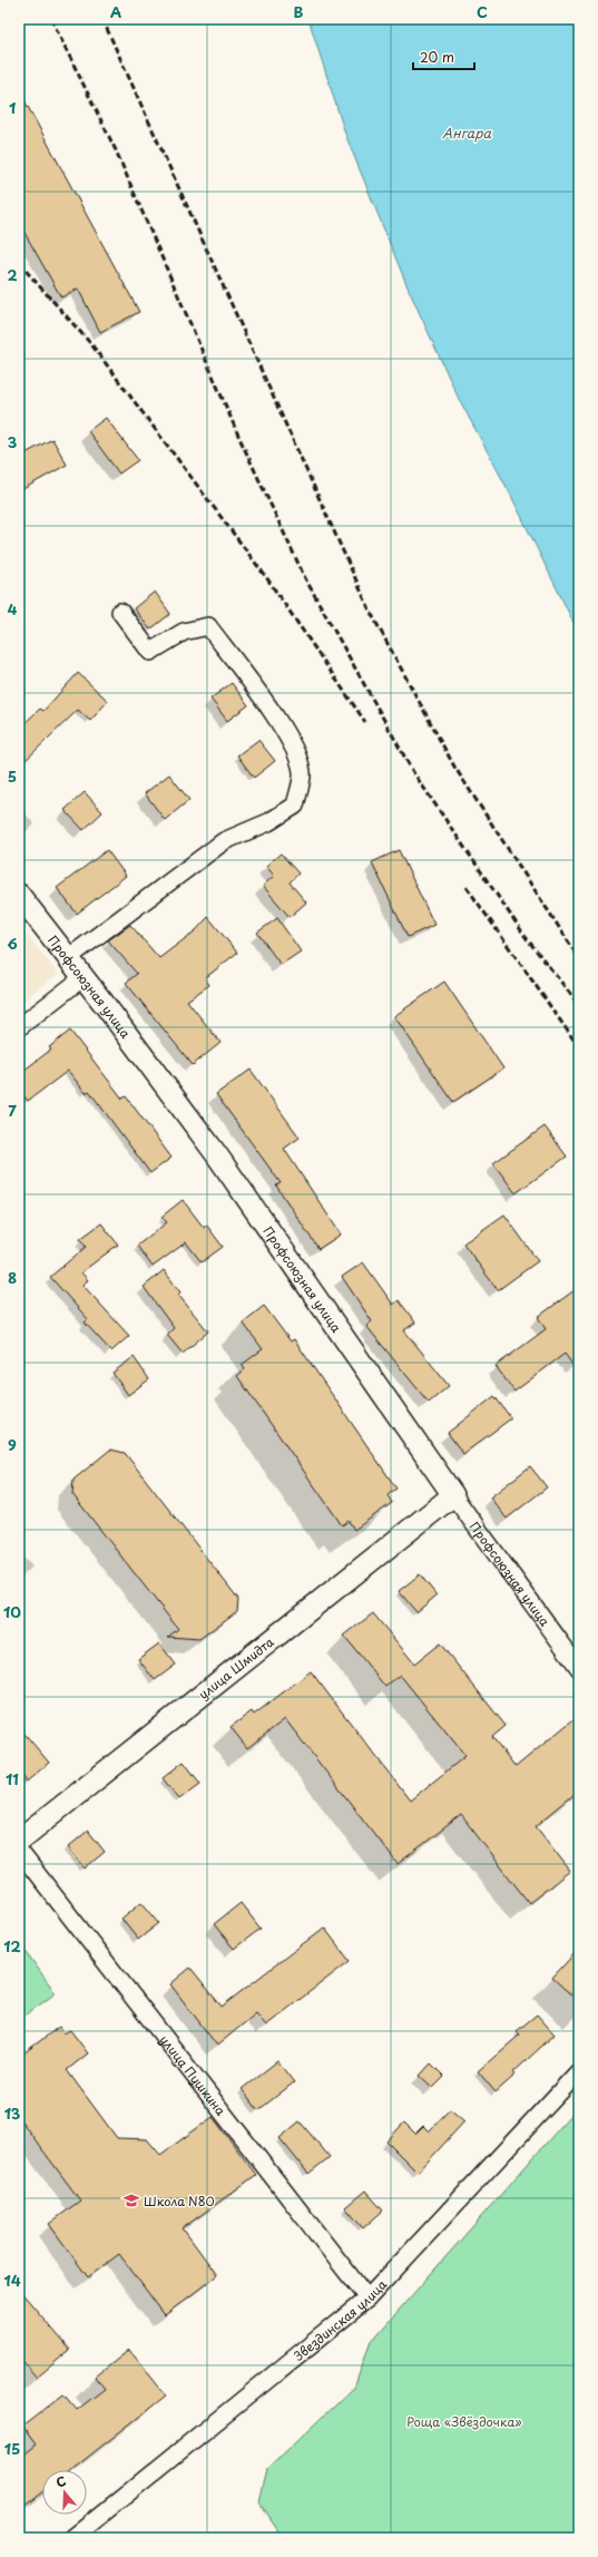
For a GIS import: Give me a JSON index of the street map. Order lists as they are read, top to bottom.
{
  "streets": {
    "street": [
      "Профсоюзная улица",
      "улица Шмидта",
      "улица Пушкина",
      "Звездинская улица"
    ]
  },
  "crossings": [
    ["Профсоюзная улица", "улица Шмидта"],
    ["улица Пушкина", "Звездинская улица"]
  ],
  "water": ["Ангара"],
  "parks": ["Роща «Звёздочка»"],
  "places": {
    "school or university": ["Школа N80"]
  },
  "scale_bar": "20 m",
  "north": "top",
  "grid": {
    "columns": ["A", "B", "C"],
    "rows": [
      "1",
      "2",
      "3",
      "4",
      "5",
      "6",
      "7",
      "8",
      "9",
      "10",
      "11",
      "12",
      "13",
      "14",
      "15"
    ]
  }
}
